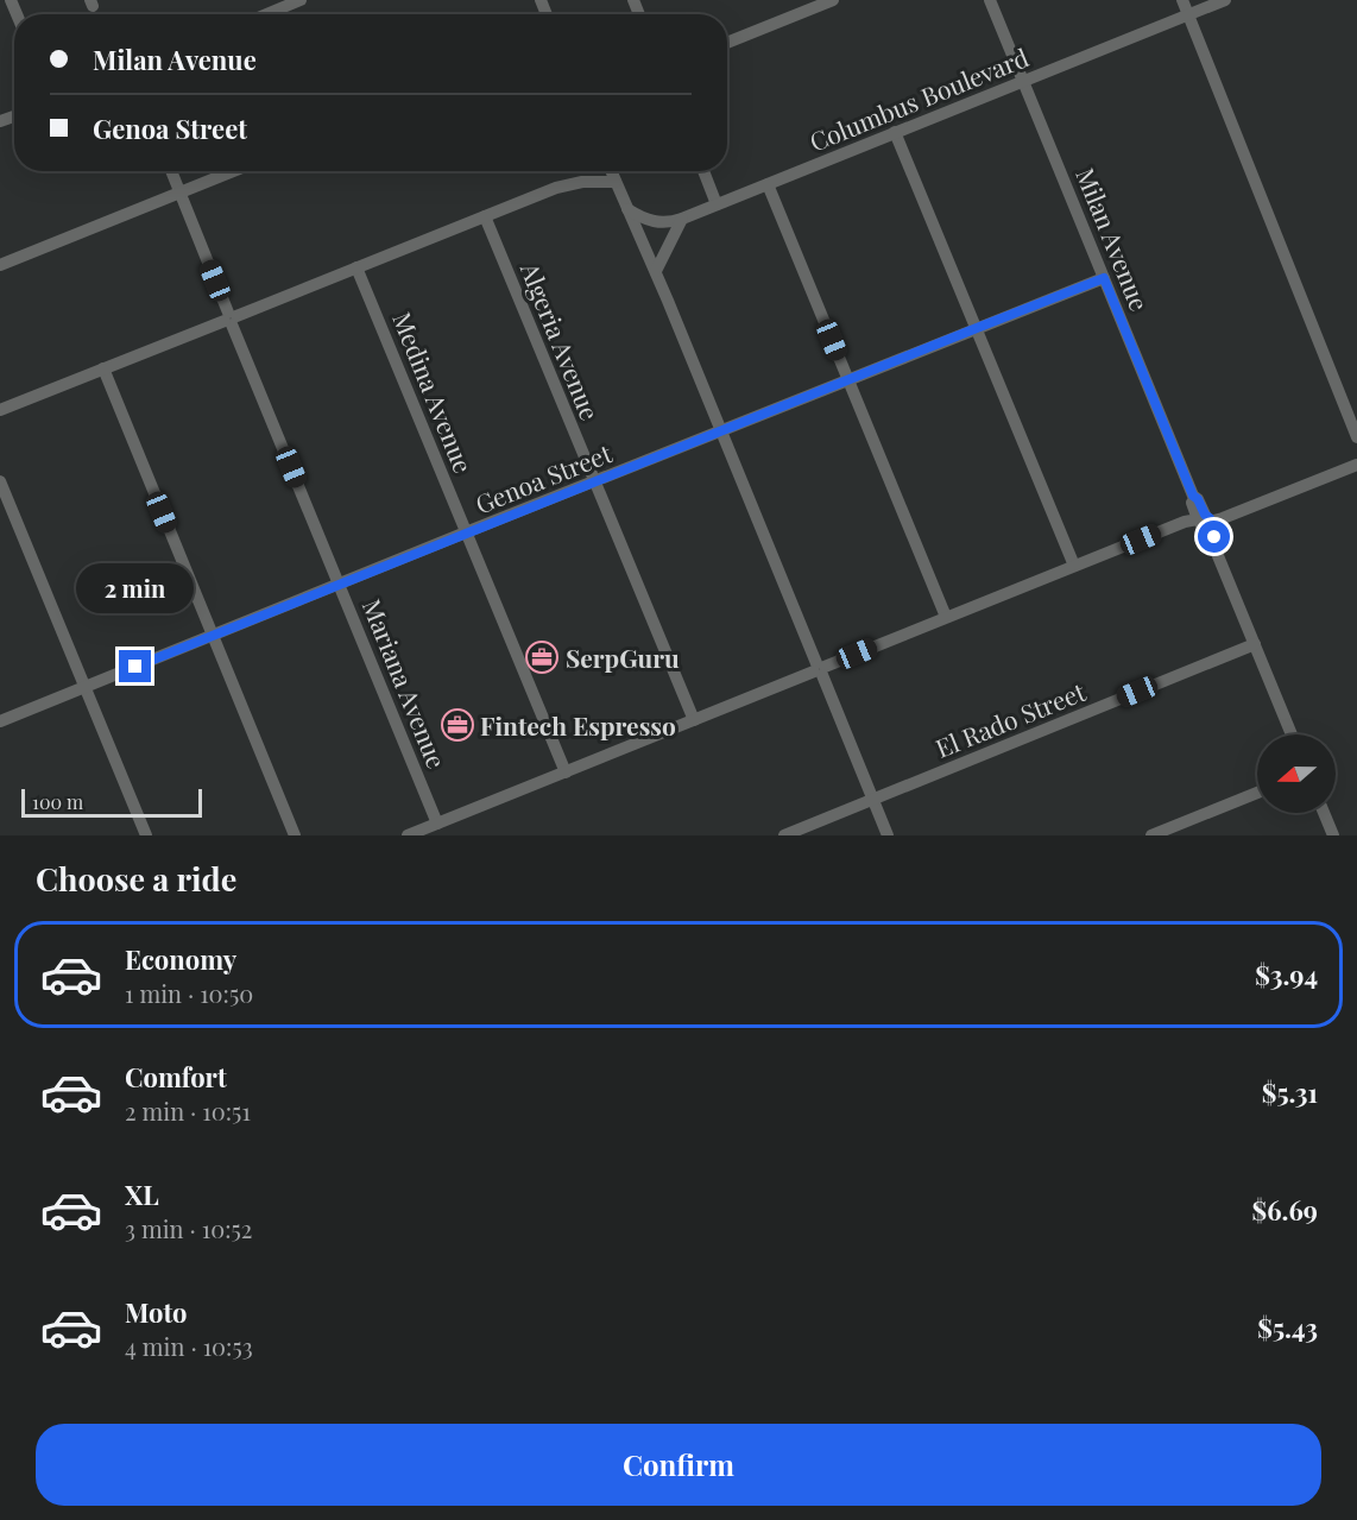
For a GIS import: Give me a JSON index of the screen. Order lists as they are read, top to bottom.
{
  "streets": {
    "street": [
      "Columbus Boulevard",
      "Milan Avenue",
      "Algeria Avenue",
      "Medina Avenue",
      "Genoa Street",
      "Mariana Avenue",
      "El Rado Street"
    ]
  },
  "crossings": [
    ["Columbus Boulevard", "Milan Avenue"],
    ["Milan Avenue", "Genoa Street"],
    ["Milan Avenue", "El Rado Street"],
    ["Algeria Avenue", "Genoa Street"],
    ["Medina Avenue", "Genoa Street"],
    ["Genoa Street", "Mariana Avenue"]
  ],
  "places": {
    "office": ["SerpGuru", "Fintech Espresso"]
  },
  "scale_bar": "100 m",
  "north": "left",
  "page": {
    "banner": ["Milan Avenue", "Genoa Street"],
    "bubble": "2 min",
    "scale": "100 m",
    "heading": "Choose a ride",
    "list": [
      {
        "name": "Economy",
        "note": "1 min · 10:50",
        "value": "$3.94"
      },
      {
        "name": "Comfort",
        "note": "2 min · 10:51",
        "value": "$5.31"
      },
      {
        "name": "XL",
        "note": "3 min · 10:52",
        "value": "$6.69"
      },
      {
        "name": "Moto",
        "note": "4 min · 10:53",
        "value": "$5.43"
      }
    ],
    "buttons": "Confirm"
  }
}
